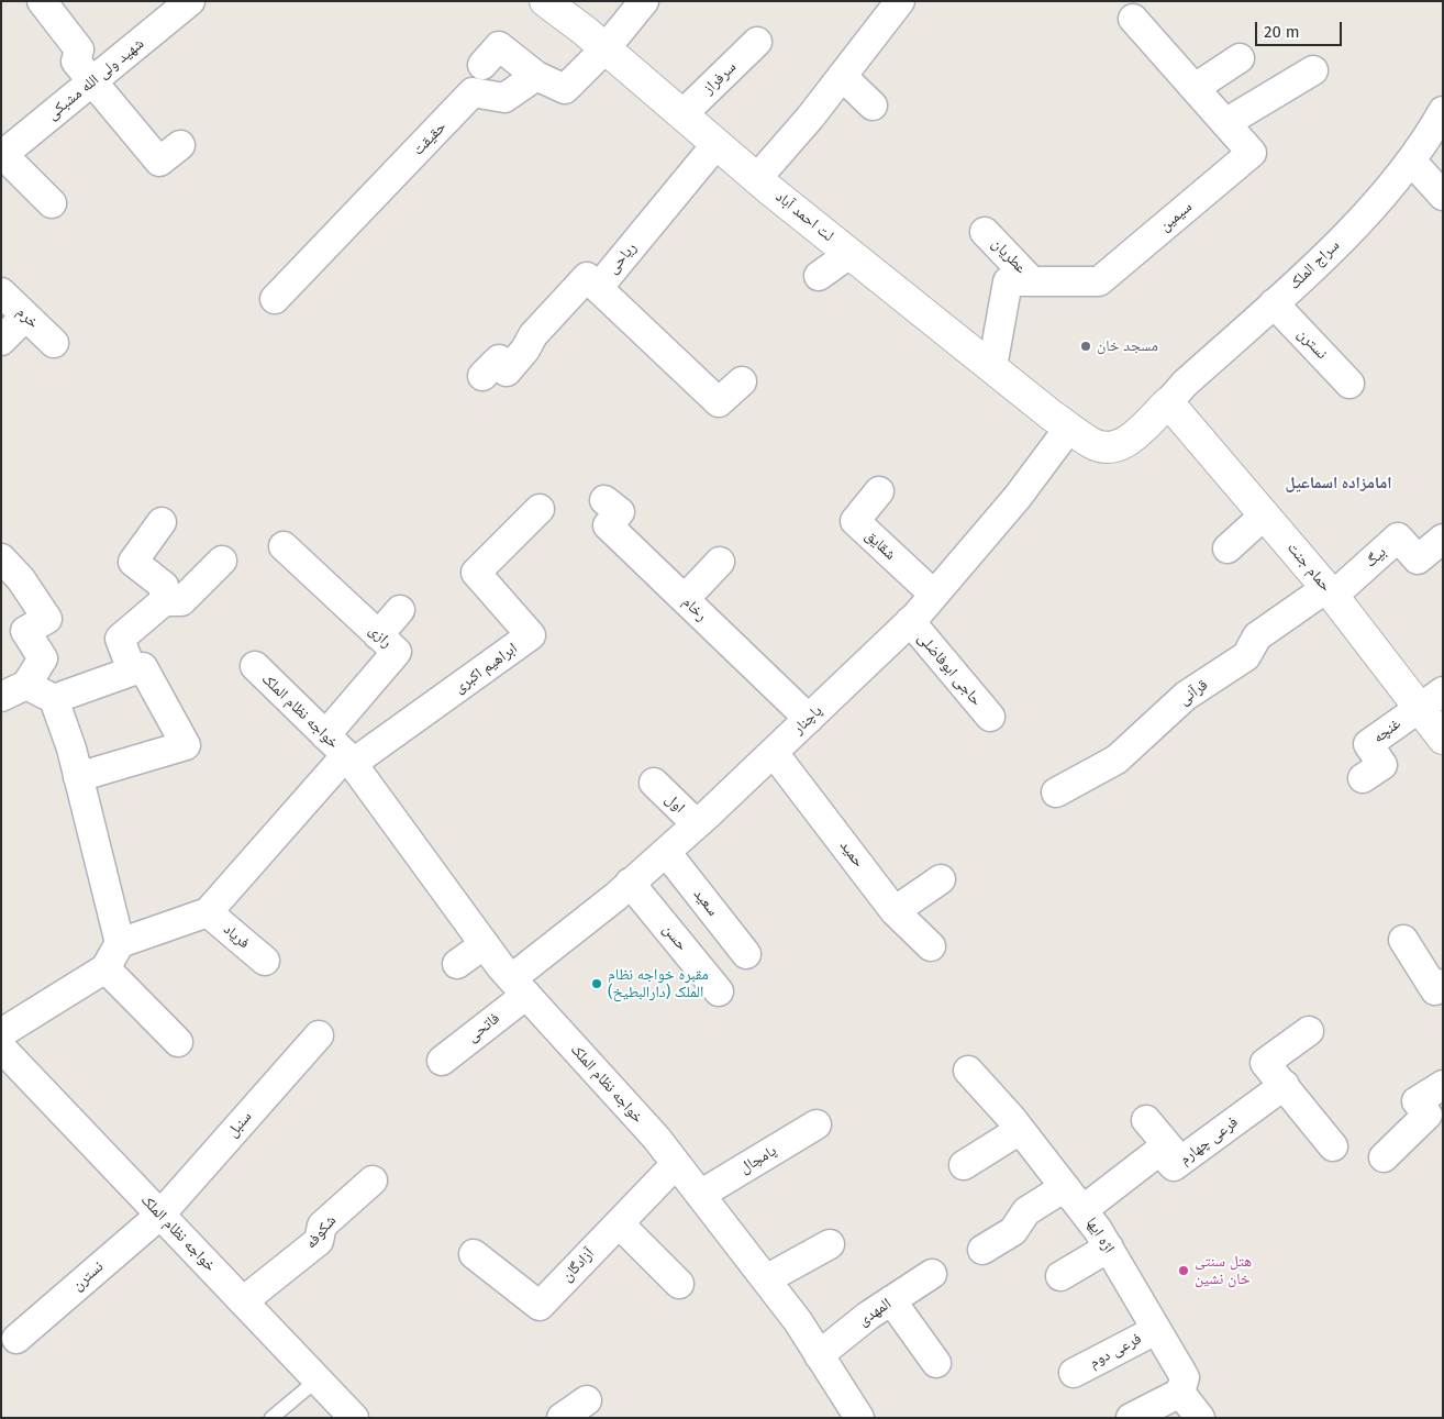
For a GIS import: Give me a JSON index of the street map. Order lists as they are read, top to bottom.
{
  "streets": {
    "street": [
      "سرفراز",
      "شهید ولی الله مشبکی",
      "حقیقت",
      "لت احمد آباد",
      "سیمین",
      "عطریان",
      "ریاحی",
      "سراج الملک",
      "خرم",
      "نسترن",
      "شقایق",
      "بیگ",
      "حمام جنت",
      "رخام",
      "رازی",
      "ابراهیم اکبری",
      "حاجی ابوفاضلی",
      "قرآنی",
      "خواجه نظام الملک",
      "پاچنار",
      "غنچه",
      "اول",
      "حمید",
      "سعید",
      "فریاد",
      "حسن",
      "فاتحی",
      "سنبل",
      "فرعی چهارم",
      "پامچال",
      "شکوفه",
      "اژه ایها",
      "آزادگان",
      "المهدی",
      "فرعی دوم"
    ]
  },
  "crossings": [
    ["سرفراز", "لت احمد آباد"],
    ["لت احمد آباد", "سیمین"],
    ["لت احمد آباد", "ریاحی"],
    ["لت احمد آباد", "پاچنار"],
    ["سیمین", "عطریان"],
    ["سراج الملک", "نسترن"],
    ["سراج الملک", "حمام جنت"],
    ["نسترن", "خواجه نظام الملک"],
    ["نسترن", "سنبل"],
    ["شقایق", "پاچنار"],
    ["بیگ", "حمام جنت"],
    ["بیگ", "قرآنی"],
    ["حمام جنت", "قرآنی"],
    ["حمام جنت", "غنچه"],
    ["رخام", "پاچنار"],
    ["رازی", "خواجه نظام الملک"],
    ["ابراهیم اکبری", "خواجه نظام الملک"],
    ["حاجی ابوفاضلی", "پاچنار"],
    ["خواجه نظام الملک", "پاچنار"],
    ["خواجه نظام الملک", "فریاد"],
    ["خواجه نظام الملک", "فاتحی"],
    ["خواجه نظام الملک", "سنبل"],
    ["خواجه نظام الملک", "پامچال"],
    ["خواجه نظام الملک", "شکوفه"],
    ["خواجه نظام الملک", "آزادگان"],
    ["خواجه نظام الملک", "المهدی"],
    ["پاچنار", "اول"],
    ["پاچنار", "حمید"],
    ["پاچنار", "سعید"],
    ["پاچنار", "حسن"],
    ["پاچنار", "فاتحی"],
    ["فرعی چهارم", "اژه ایها"],
    ["اژه ایها", "فرعی دوم"]
  ],
  "districts": ["امامزاده اسماعیل"],
  "places": ["مسجد خان", "مقبره خواجه نظام الملک (دارالبطیخ)", "هتل سنتی خان نشین"],
  "scale_bar": "20 m"
}
